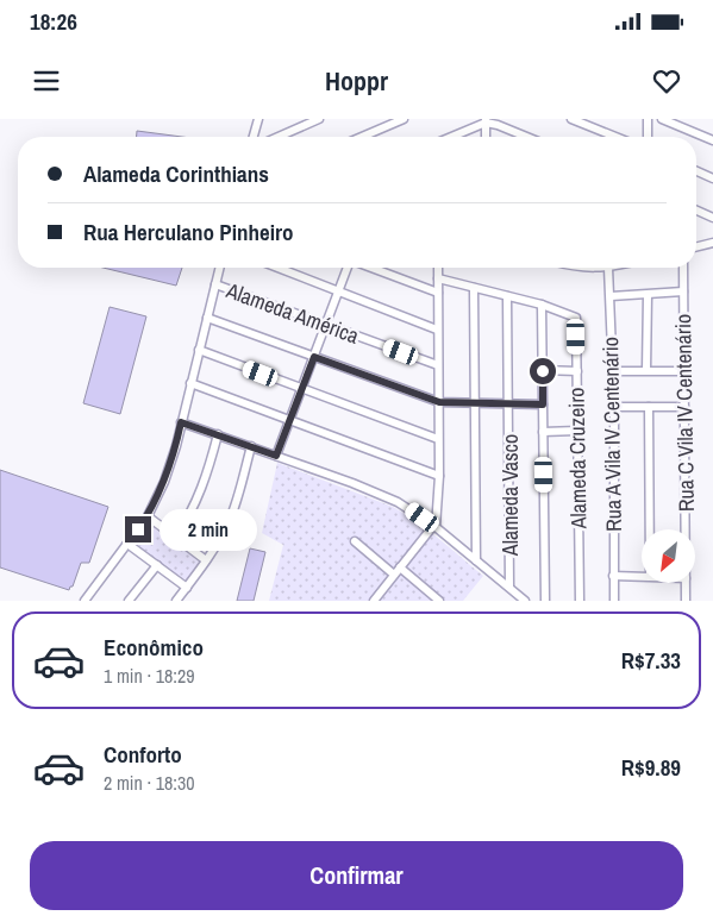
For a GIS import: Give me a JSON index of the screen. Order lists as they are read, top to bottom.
{
  "streets": {
    "street": [
      "Alameda América",
      "Rua C Vila IV Centenário",
      "Rua A Vila IV Centenário",
      "Alameda Cruzeiro",
      "Alameda Vasco"
    ]
  },
  "north": "bottom left",
  "page": {
    "status": "18:26",
    "header": "Hoppr",
    "banner": ["Alameda Corinthians", "Rua Herculano Pinheiro"],
    "bubble": "2 min",
    "list": [
      {
        "name": "Econômico",
        "note": "1 min · 18:29",
        "value": "R$7.33"
      },
      {
        "name": "Conforto",
        "note": "2 min · 18:30",
        "value": "R$9.89"
      }
    ],
    "buttons": "Confirmar"
  }
}
